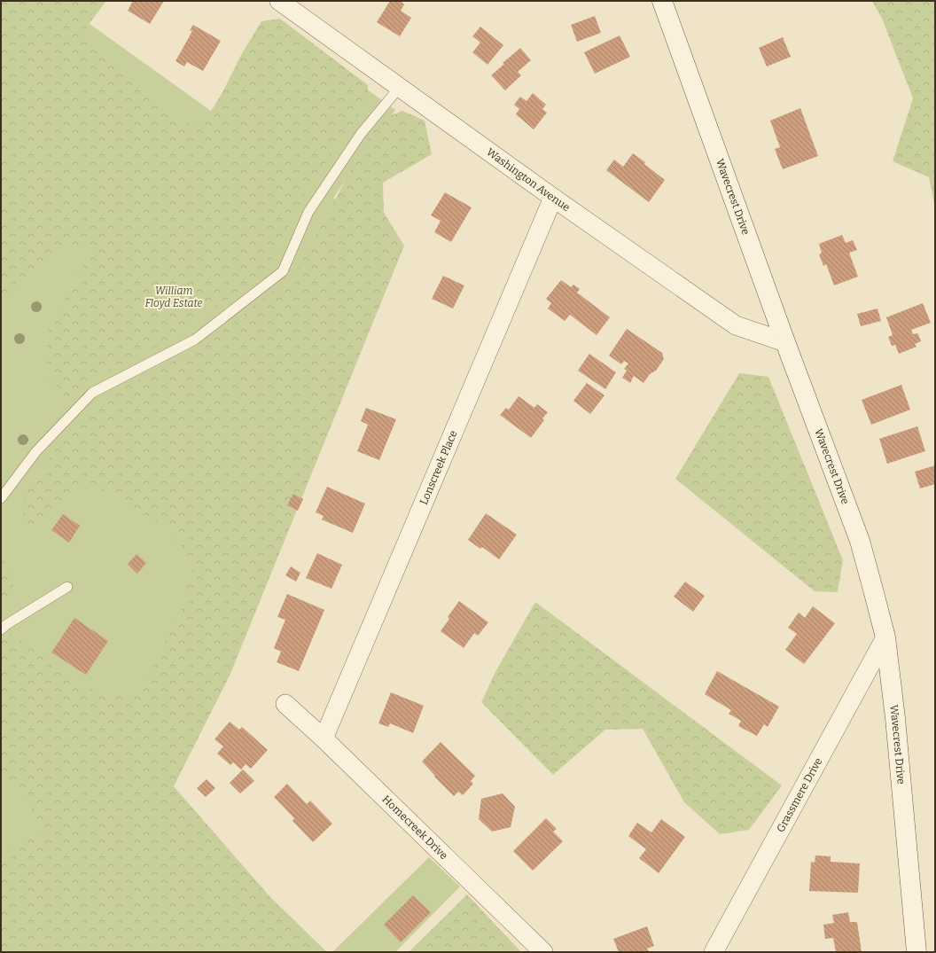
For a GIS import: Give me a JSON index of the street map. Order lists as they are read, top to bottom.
{
  "streets": {
    "street": [
      "Washington Avenue",
      "Wavecrest Drive",
      "Lonscreek Place",
      "Grassmere Drive",
      "Homecreek Drive"
    ]
  },
  "crossings": [
    ["Washington Avenue", "Wavecrest Drive"],
    ["Washington Avenue", "Lonscreek Place"],
    ["Wavecrest Drive", "Grassmere Drive"],
    ["Lonscreek Place", "Homecreek Drive"]
  ],
  "parks": ["William Floyd Estate"]
}
